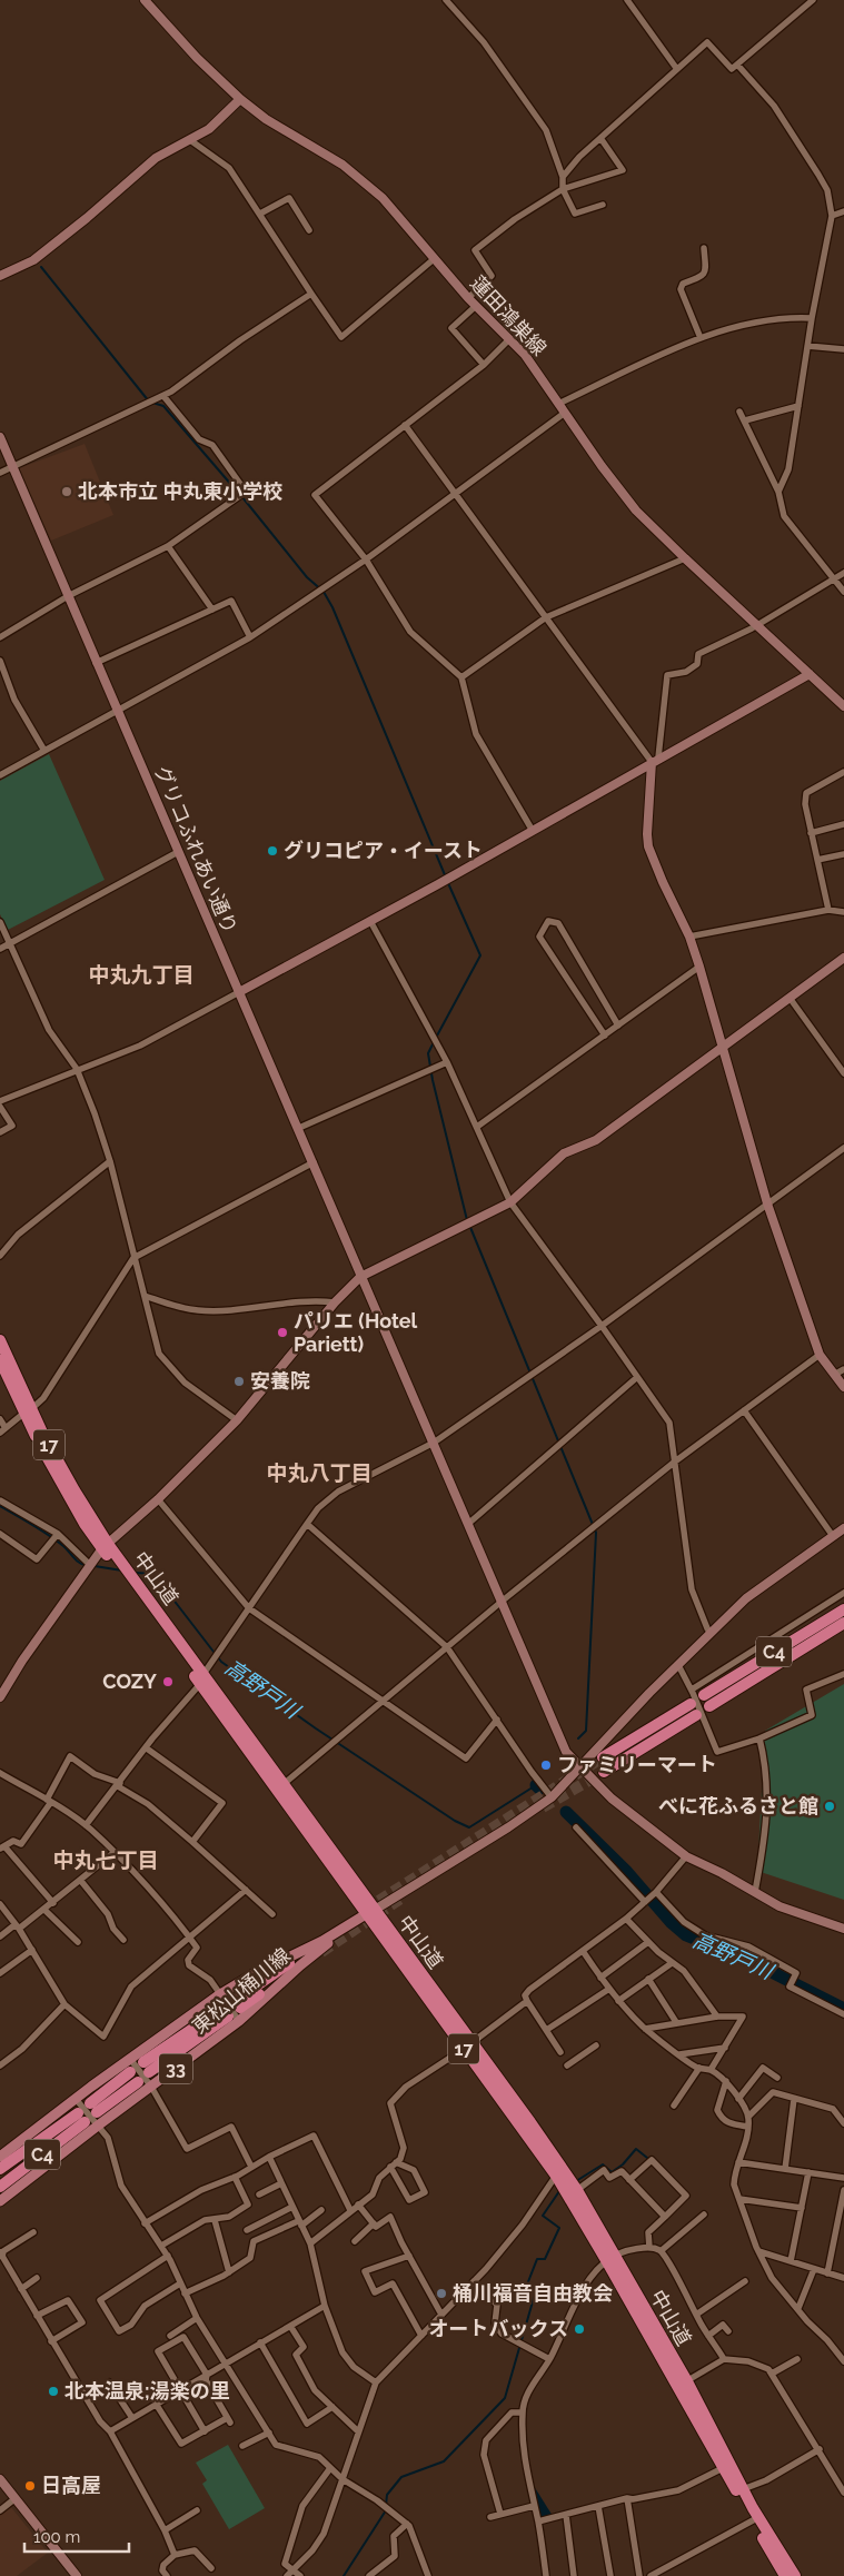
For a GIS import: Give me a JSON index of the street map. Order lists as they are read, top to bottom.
{
  "streets": {
    "highway": ["17", "中山道", "C4"],
    "main road": ["東松山桶川線", "33"],
    "street": ["蓮田鴻巣線", "グリコふれあい通り"]
  },
  "crossings": [
    ["中山道", "東松山桶川線"]
  ],
  "districts": ["中丸九丁目", "中丸八丁目", "中丸七丁目"],
  "water": ["高野戸川"],
  "places": [
    "北本市立 中丸東小学校",
    "グリコピア・イースト",
    "パリエ (Hotel Pariett)",
    "安養院",
    "COZY",
    "ファミリーマート",
    "べに花ふるさと館",
    "桶川福音自由教会",
    "オートバックス",
    "北本温泉;湯楽の里",
    "日高屋"
  ],
  "scale_bar": "100 m"
}
